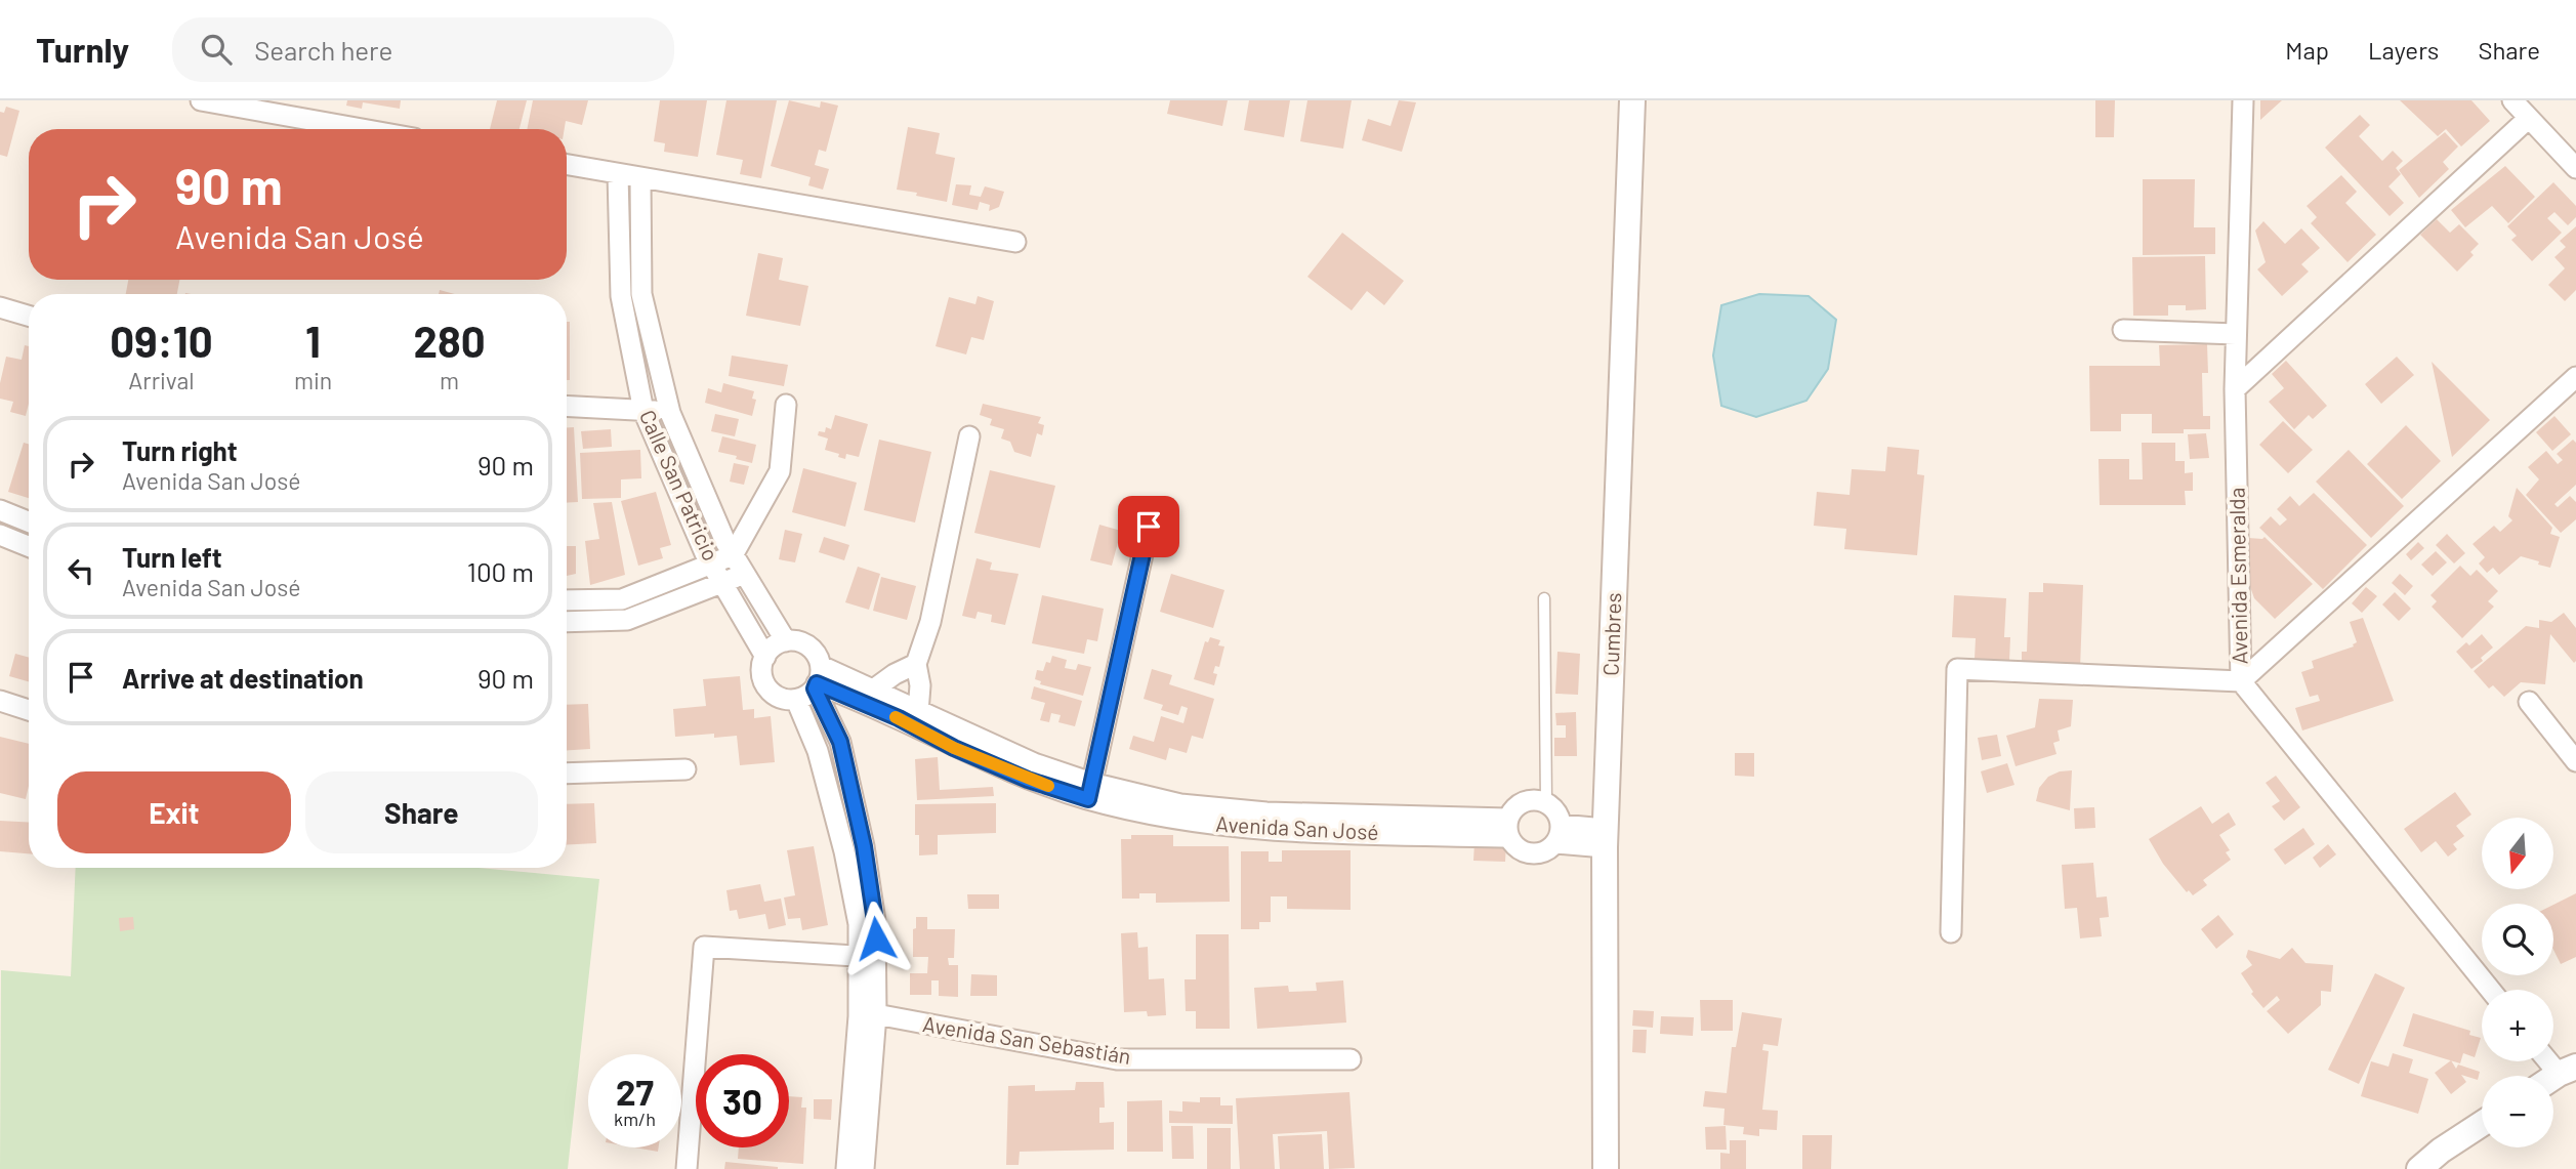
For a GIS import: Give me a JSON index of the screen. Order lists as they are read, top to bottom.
{
  "streets": {
    "street": [
      "Calle San Patricio",
      "Avenida Esmeralda",
      "Cumbres",
      "Avenida San José",
      "Avenida San Sebastián"
    ]
  },
  "crossings": [
    ["Calle San Patricio", "Avenida San José"]
  ],
  "north": "bottom",
  "page": {
    "header": "Turnly",
    "search": "Search here",
    "nav": ["Map", "Layers", "Share"],
    "turn": ["90 m", "Avenida San José"],
    "eta": [
      "09:10",
      "Arrival",
      "1",
      "min",
      "280",
      "m"
    ],
    "list": [
      {
        "name": "Turn right",
        "note": "Avenida San José",
        "value": "90 m"
      },
      {
        "name": "Turn left",
        "note": "Avenida San José",
        "value": "100 m"
      },
      {
        "name": "Arrive at destination",
        "value": "90 m"
      }
    ],
    "buttons": ["Exit", "Share"],
    "map_buttons": ["+", "−"],
    "speed": "27 km/h",
    "limit": "30"
  }
}
